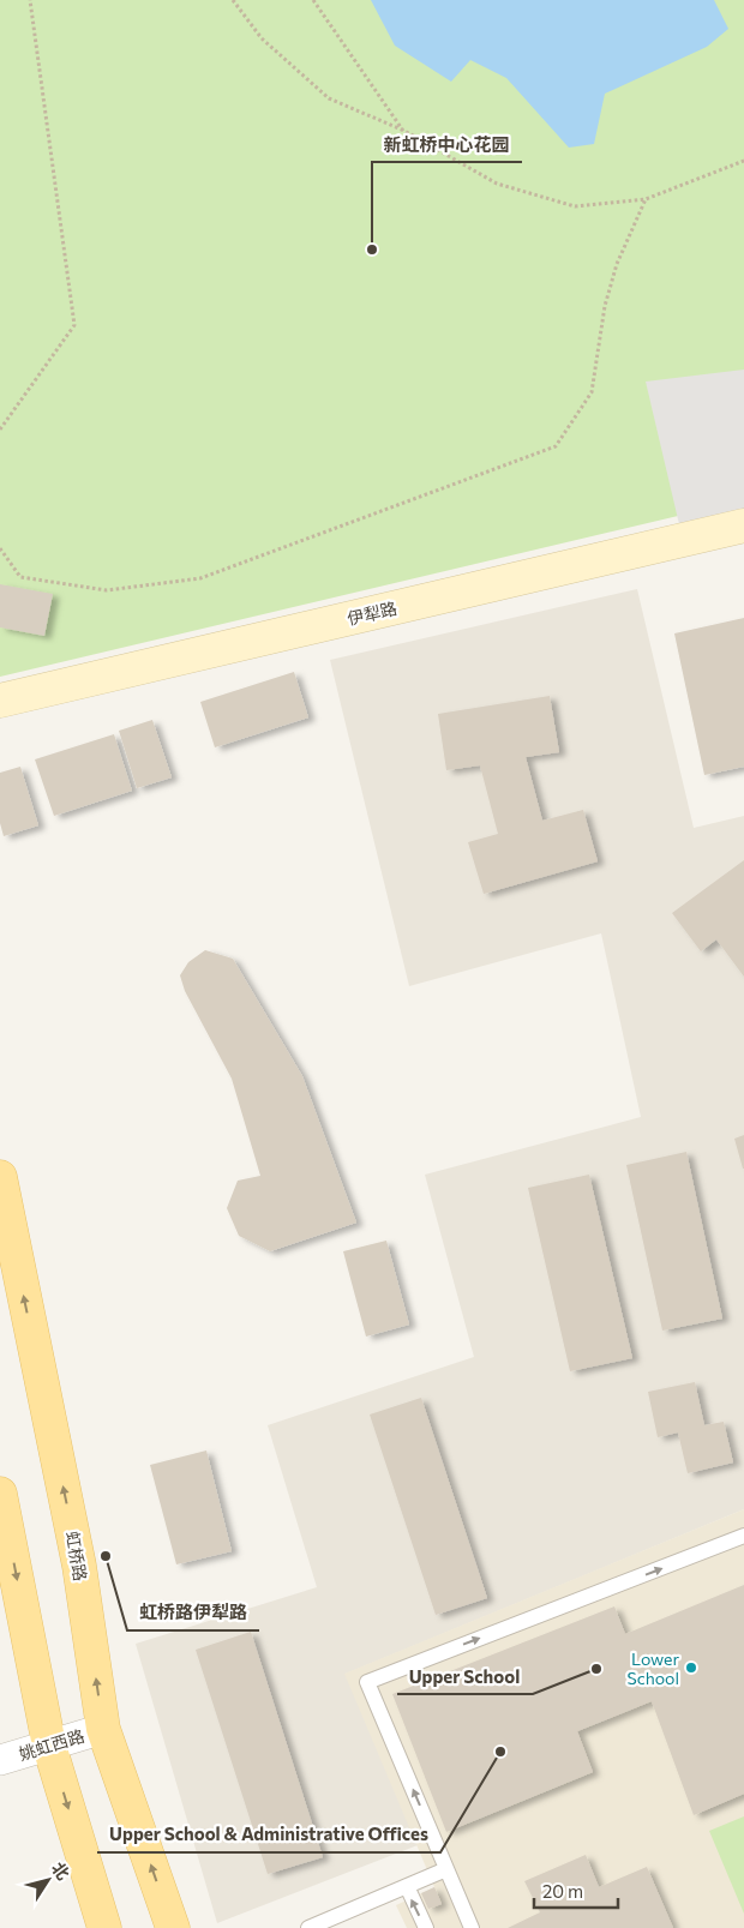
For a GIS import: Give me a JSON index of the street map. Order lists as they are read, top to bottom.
{
  "streets": {
    "main road": ["虹桥路"],
    "street": ["伊犁路", "姚虹西路"]
  },
  "crossings": [
    ["虹桥路", "姚虹西路"]
  ],
  "places": [
    "新虹桥中心花园",
    "虹桥路伊犁路",
    "Lower School",
    "Upper School",
    "Upper School & Administrative Offices"
  ],
  "scale_bar": "20 m",
  "north": "top right"
}
